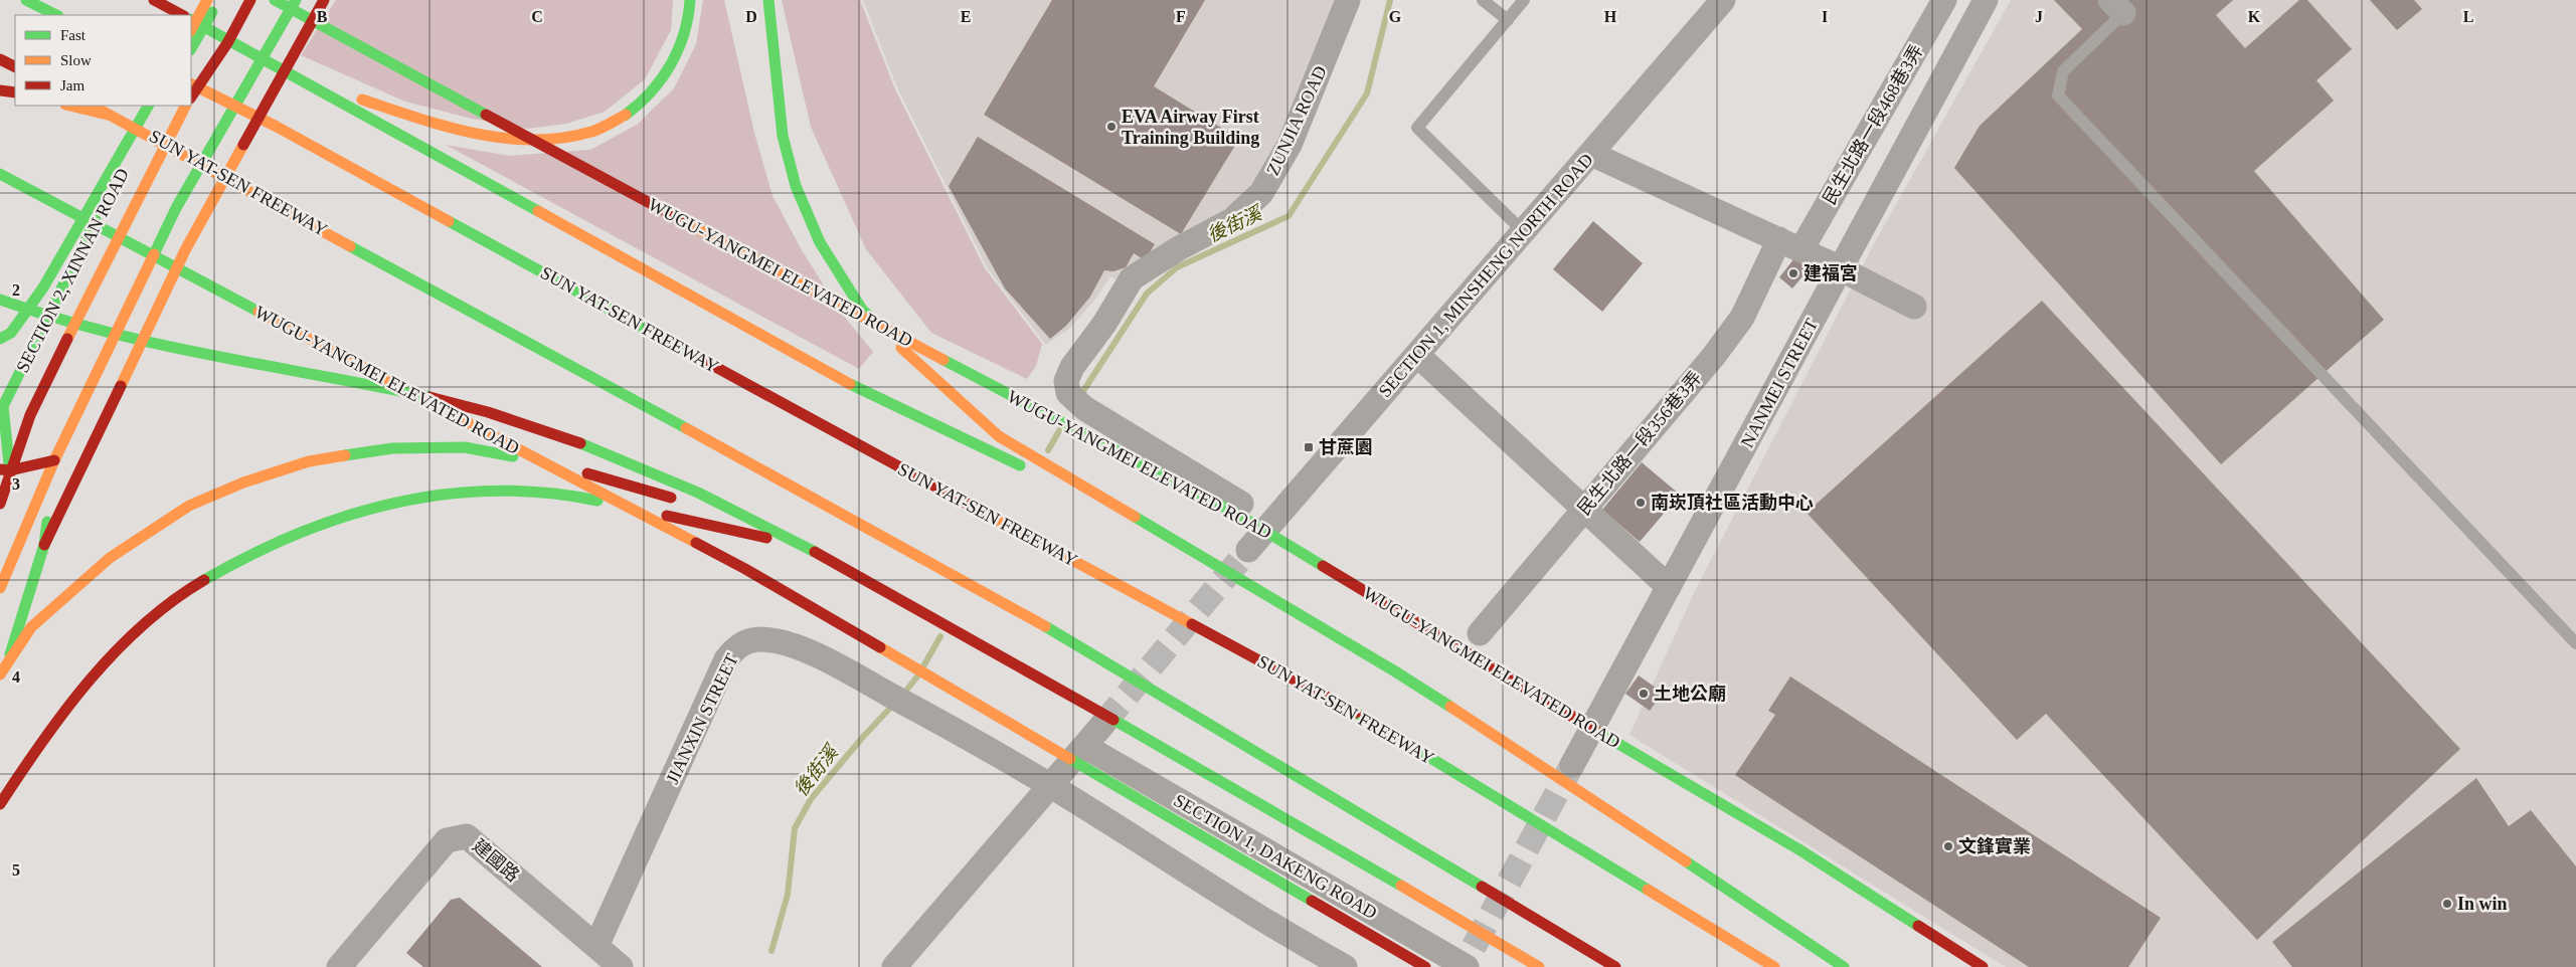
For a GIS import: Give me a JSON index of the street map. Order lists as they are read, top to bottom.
{
  "streets": {
    "main road": ["SUN YAT-SEN FREEWAY", "SECTION 2, XINNAN ROAD", "WUGU-YANGMEI ELEVATED ROAD"],
    "street": [
      "ZUNJIA ROAD",
      "民生北路一段468巷3弄",
      "SECTION 1, MINSHENG NORTH ROAD",
      "NANMEI STREET",
      "民生北路一段356巷3弄",
      "JIANXIN STREET",
      "SECTION 1, DAKENG ROAD",
      "建國路"
    ]
  },
  "crossings": [
    ["ZUNJIA ROAD", "SECTION 1, MINSHENG NORTH ROAD"],
    ["民生北路一段468巷3弄", "民生北路一段356巷3弄"],
    ["JIANXIN STREET", "建國路"]
  ],
  "water": ["後街溪"],
  "places": {
    "other": [
      "EVA Airway First Training Building",
      "建福宮",
      "南崁頂社區活動中心",
      "土地公廟",
      "文鋒實業",
      "In win"
    ],
    "transit": ["甘蔗園"]
  },
  "legend": ["Fast", "Slow", "Jam"],
  "grid": {
    "columns": [
      "B",
      "C",
      "D",
      "E",
      "F",
      "G",
      "H",
      "I",
      "J",
      "K",
      "L"
    ],
    "rows": [
      "2",
      "3",
      "4",
      "5"
    ]
  }
}
